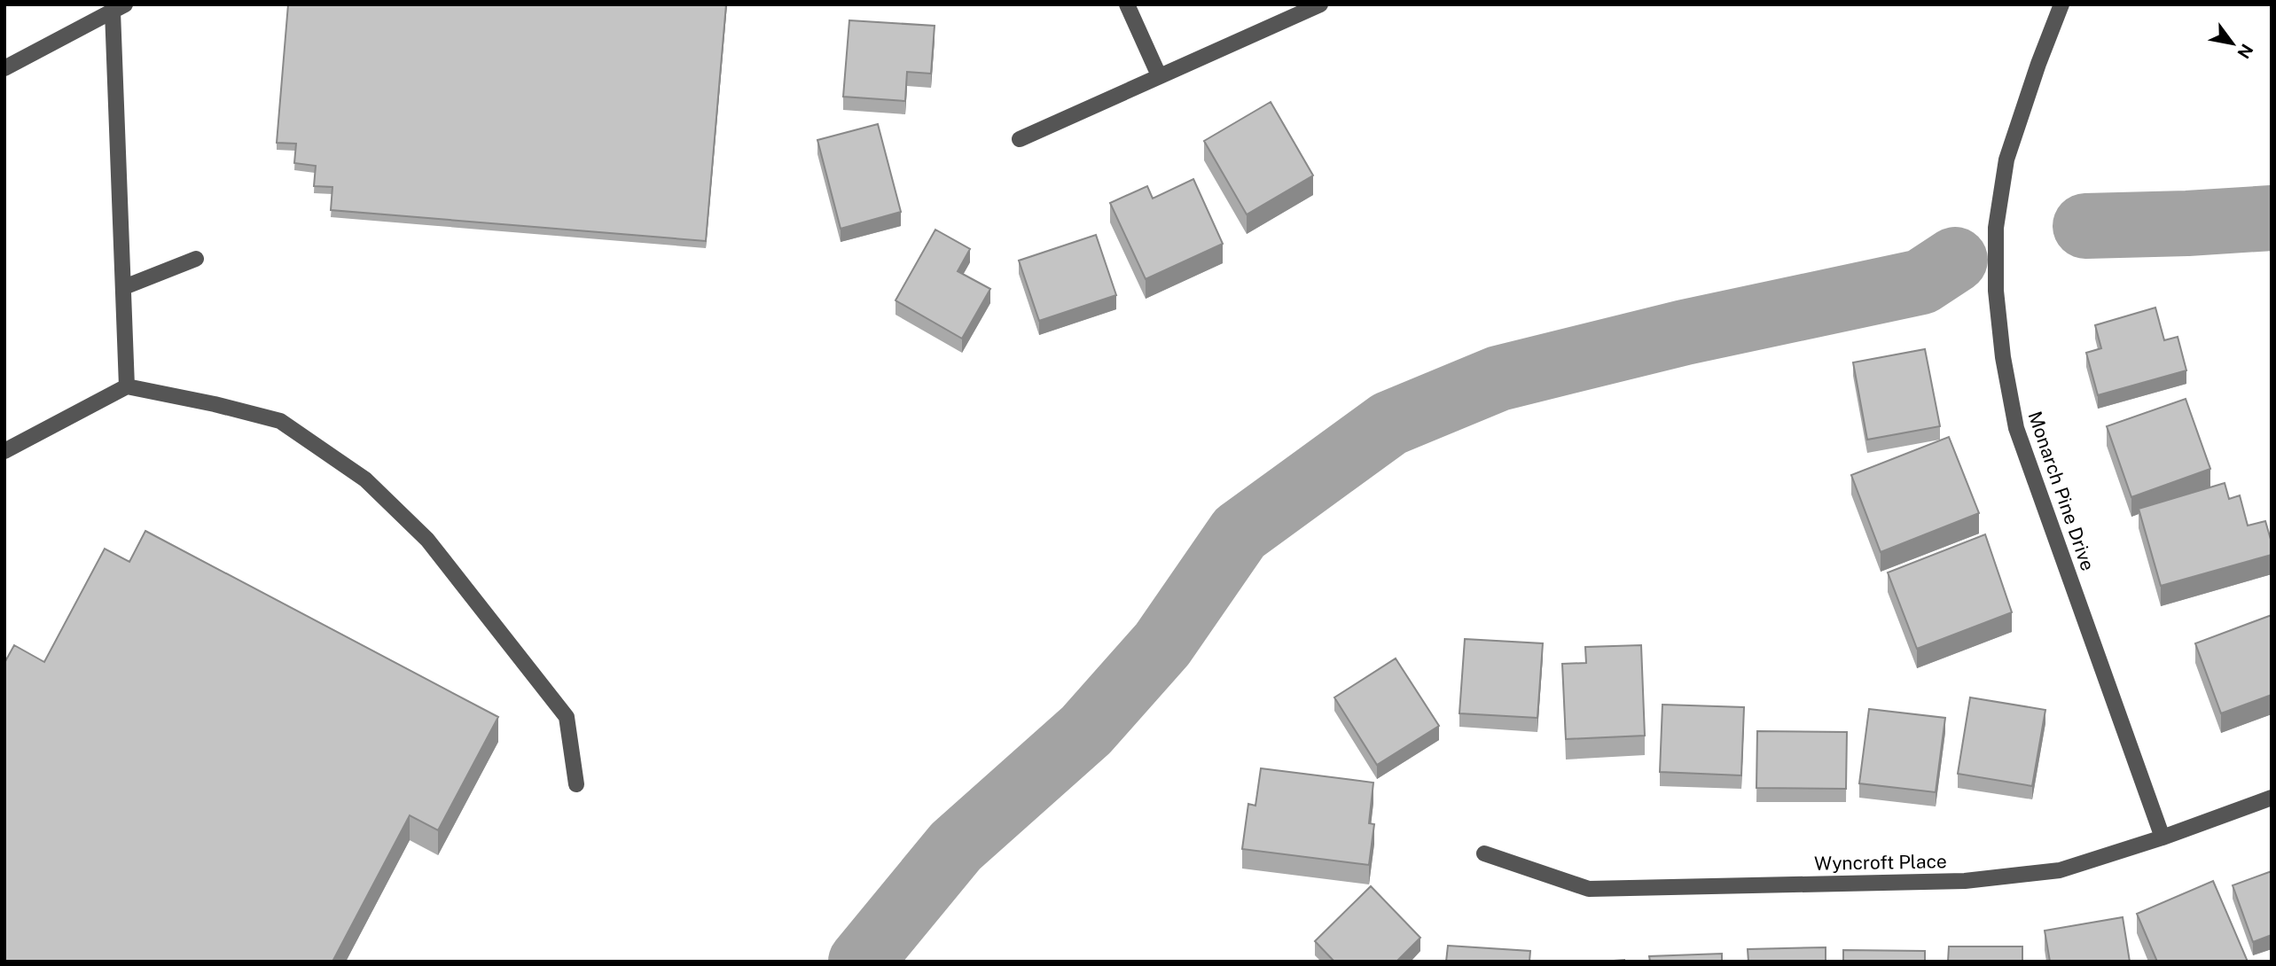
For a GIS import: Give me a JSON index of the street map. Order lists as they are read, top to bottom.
{
  "streets": {
    "street": ["Monarch Pine Drive", "Wyncroft Place"]
  },
  "crossings": [
    ["Monarch Pine Drive", "Wyncroft Place"]
  ],
  "north": "bottom right"
}
